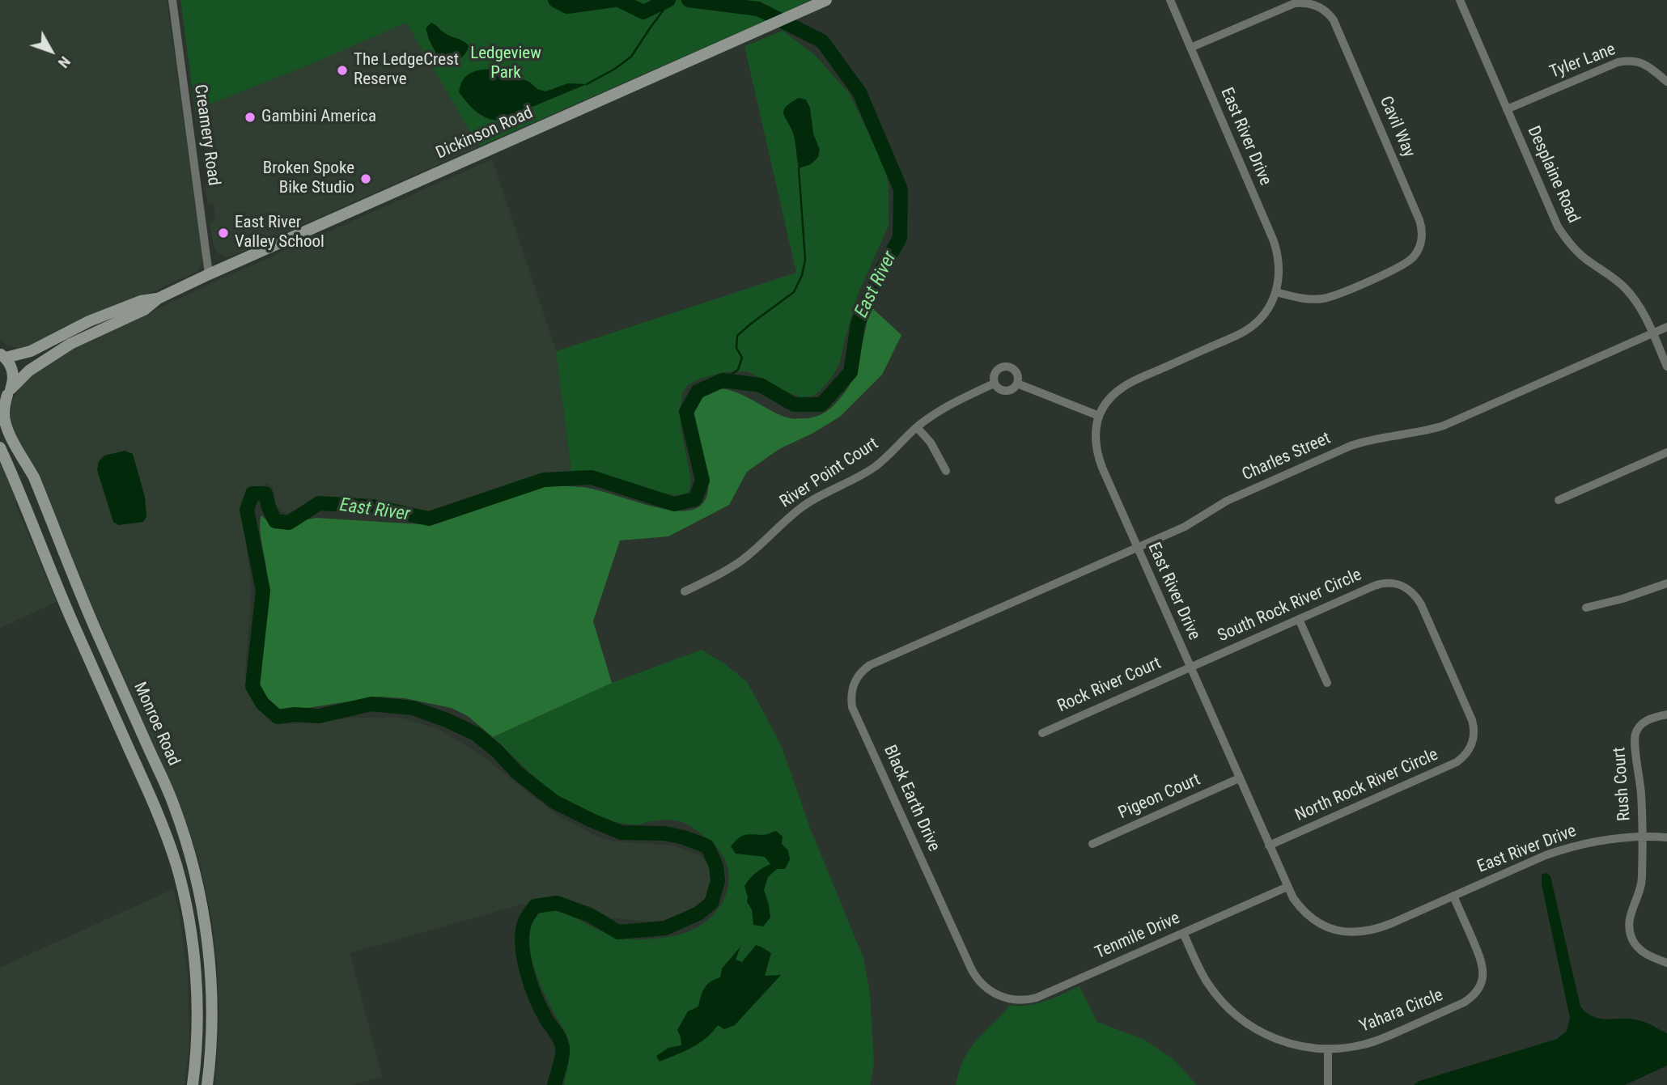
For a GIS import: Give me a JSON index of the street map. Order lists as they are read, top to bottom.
{
  "streets": {
    "main road": ["Dickinson Road", "Monroe Road"],
    "street": [
      "Tyler Lane",
      "Cavil Way",
      "Creamery Road",
      "East River Drive",
      "Desplaine Road",
      "Charles Street",
      "River Point Court",
      "South Rock River Circle",
      "Rock River Court",
      "Rush Court",
      "North Rock River Circle",
      "Pigeon Court",
      "Black Earth Drive",
      "Tenmile Drive",
      "Yahara Circle"
    ]
  },
  "crossings": [
    ["Tyler Lane", "Desplaine Road"],
    ["Cavil Way", "East River Drive"],
    ["Dickinson Road", "Creamery Road"],
    ["Dickinson Road", "Monroe Road"],
    ["East River Drive", "Charles Street"],
    ["East River Drive", "South Rock River Circle"],
    ["East River Drive", "Rock River Court"],
    ["East River Drive", "Rush Court"],
    ["East River Drive", "North Rock River Circle"],
    ["East River Drive", "Pigeon Court"],
    ["East River Drive", "Tenmile Drive"],
    ["East River Drive", "Yahara Circle"],
    ["Desplaine Road", "Charles Street"],
    ["Charles Street", "Black Earth Drive"],
    ["South Rock River Circle", "Rock River Court"],
    ["South Rock River Circle", "North Rock River Circle"],
    ["Black Earth Drive", "Tenmile Drive"],
    ["Tenmile Drive", "Yahara Circle"]
  ],
  "water": ["East River"],
  "parks": ["Ledgeview Park"],
  "places": [
    "The LedgeCrest Reserve",
    "Gambini America",
    "Broken Spoke Bike Studio",
    "East River Valley School"
  ],
  "north": "bottom right"
}
